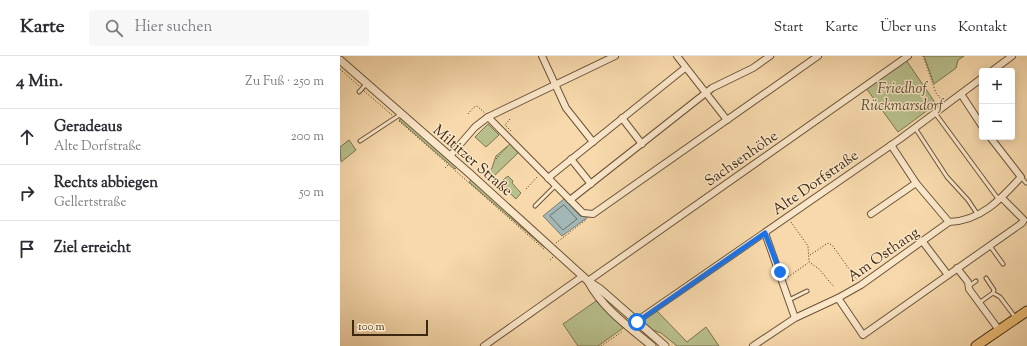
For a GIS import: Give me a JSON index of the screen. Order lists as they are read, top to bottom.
{
  "streets": {
    "street": [
      "Sachsenhöhe",
      "Miltitzer Straße",
      "Alte Dorfstraße",
      "Am Osthang"
    ]
  },
  "crossings": [
    ["Sachsenhöhe", "Miltitzer Straße"]
  ],
  "parks": ["Friedhof Rückmarsdorf"],
  "scale_bar": "100 m",
  "page": {
    "header": "Karte",
    "search": "Hier suchen",
    "nav": [
      "Start",
      "Karte",
      "Über uns",
      "Kontakt"
    ],
    "heading": ["4 Min.", "Zu Fuß · 250 m"],
    "map_buttons": ["+", "−"],
    "list": [
      ["Geradeaus", "Alte Dorfstraße", "200 m"],
      ["Rechts abbiegen", "Gellertstraße", "50 m"],
      "Ziel erreicht"
    ],
    "scale": "100 m"
  }
}
